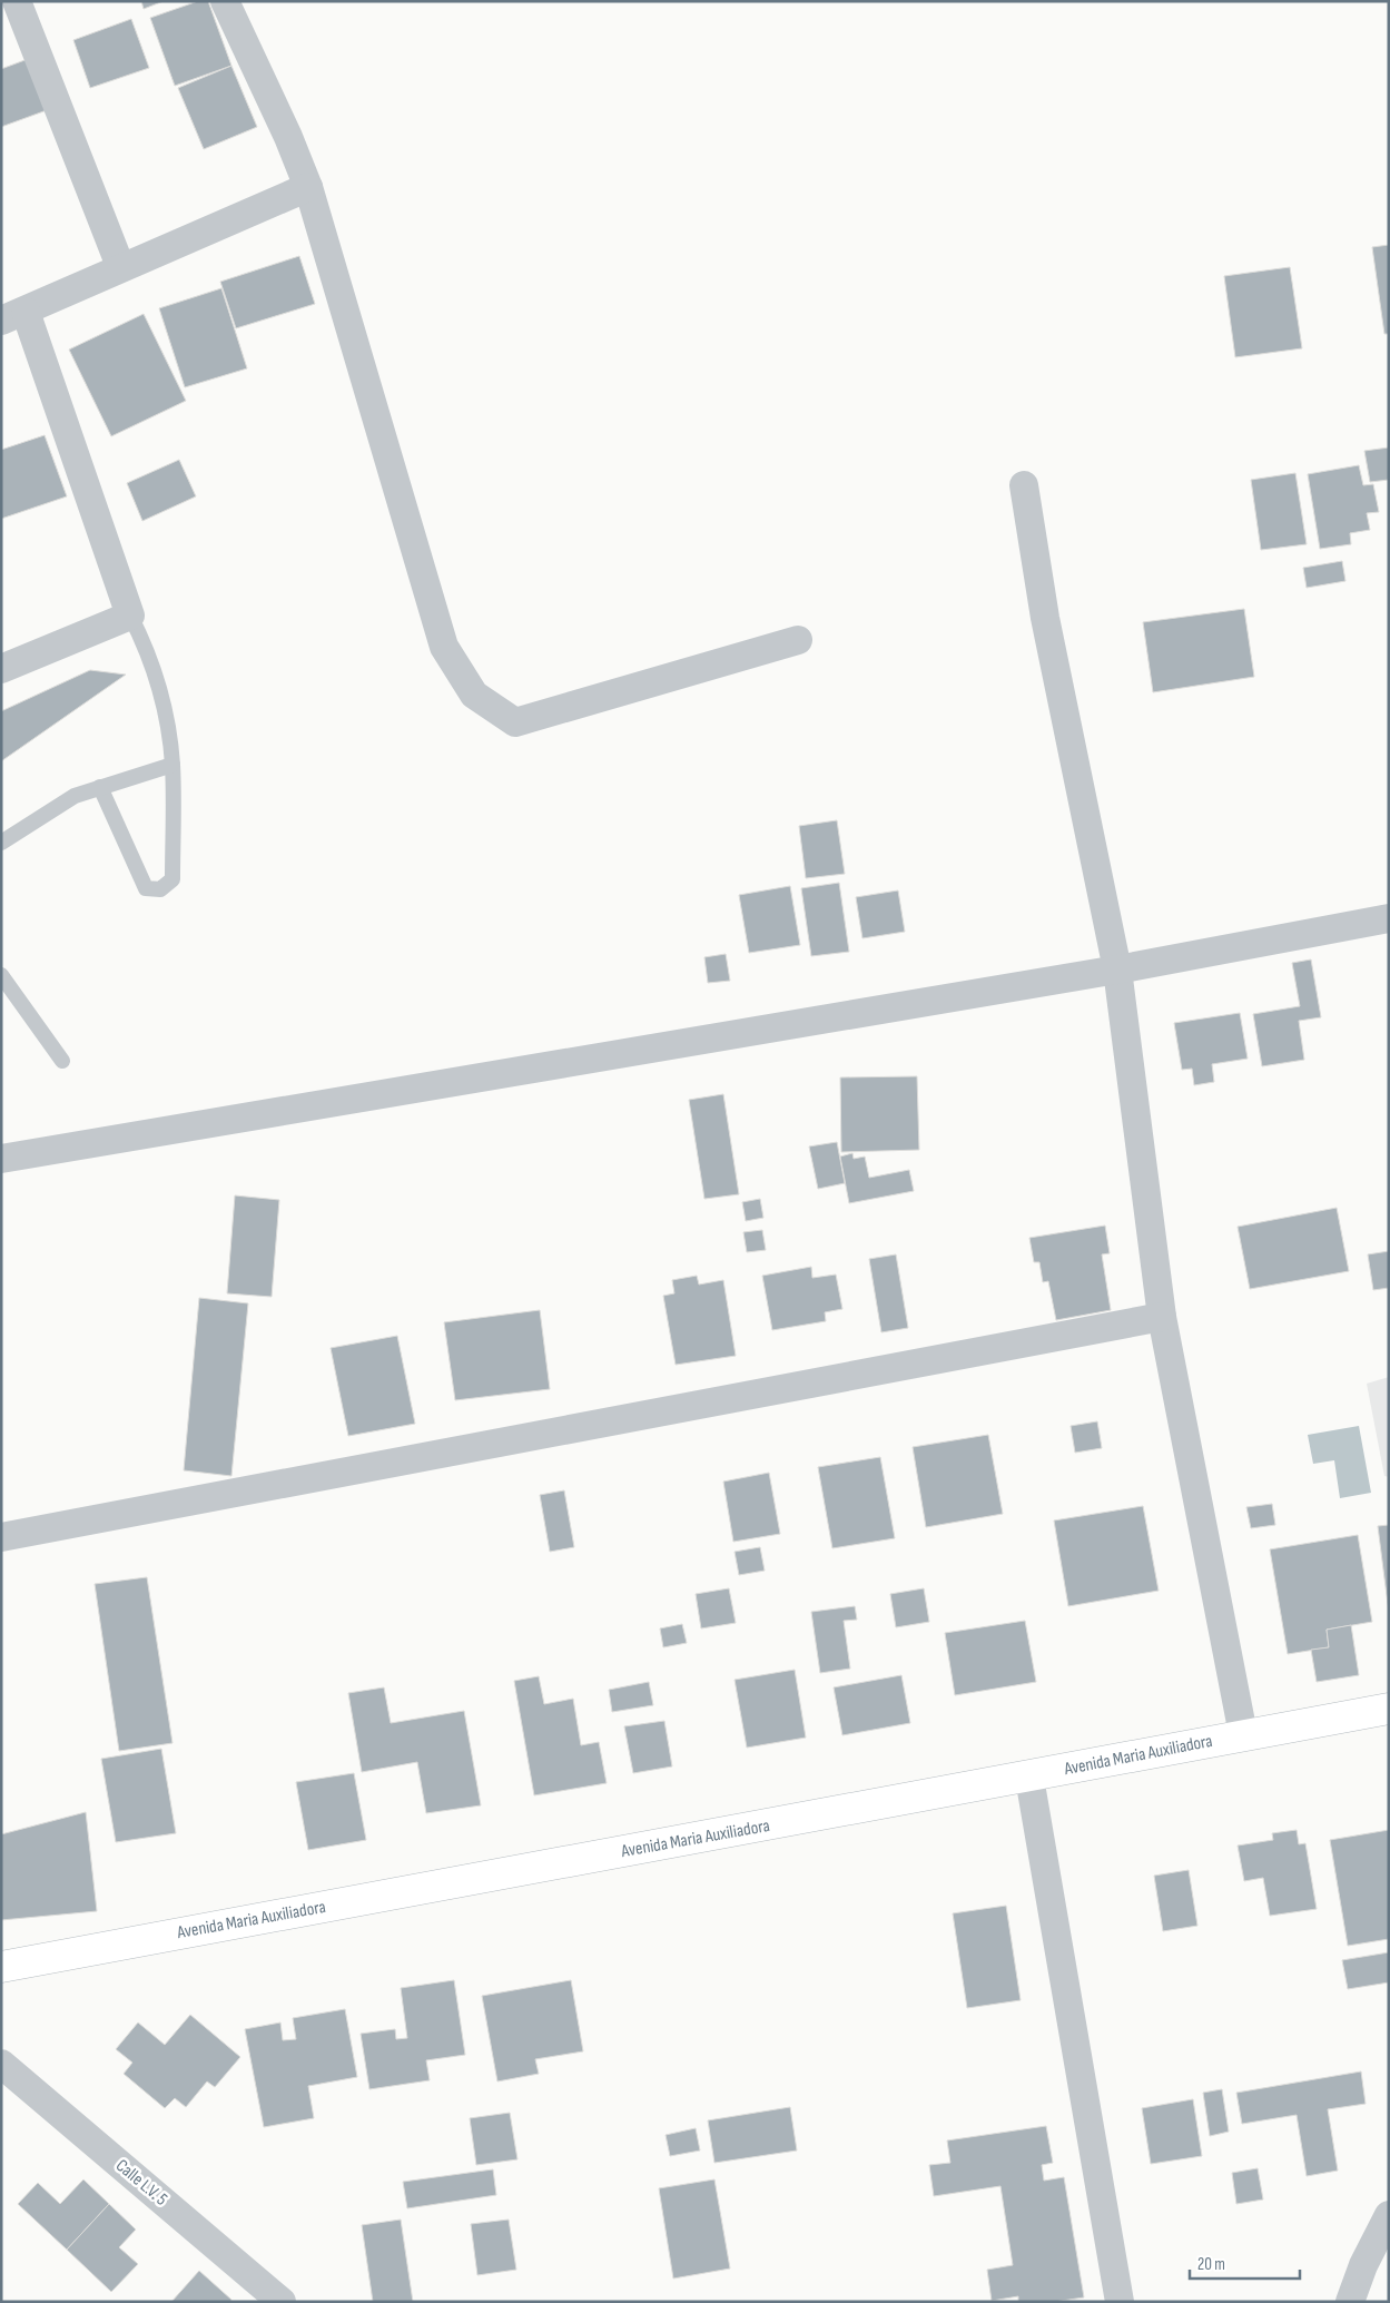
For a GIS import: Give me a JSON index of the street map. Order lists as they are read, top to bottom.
{
  "streets": {
    "main road": ["Avenida Maria Auxiliadora"],
    "street": ["Calle L.V. 5"]
  },
  "scale_bar": "20 m"
}
